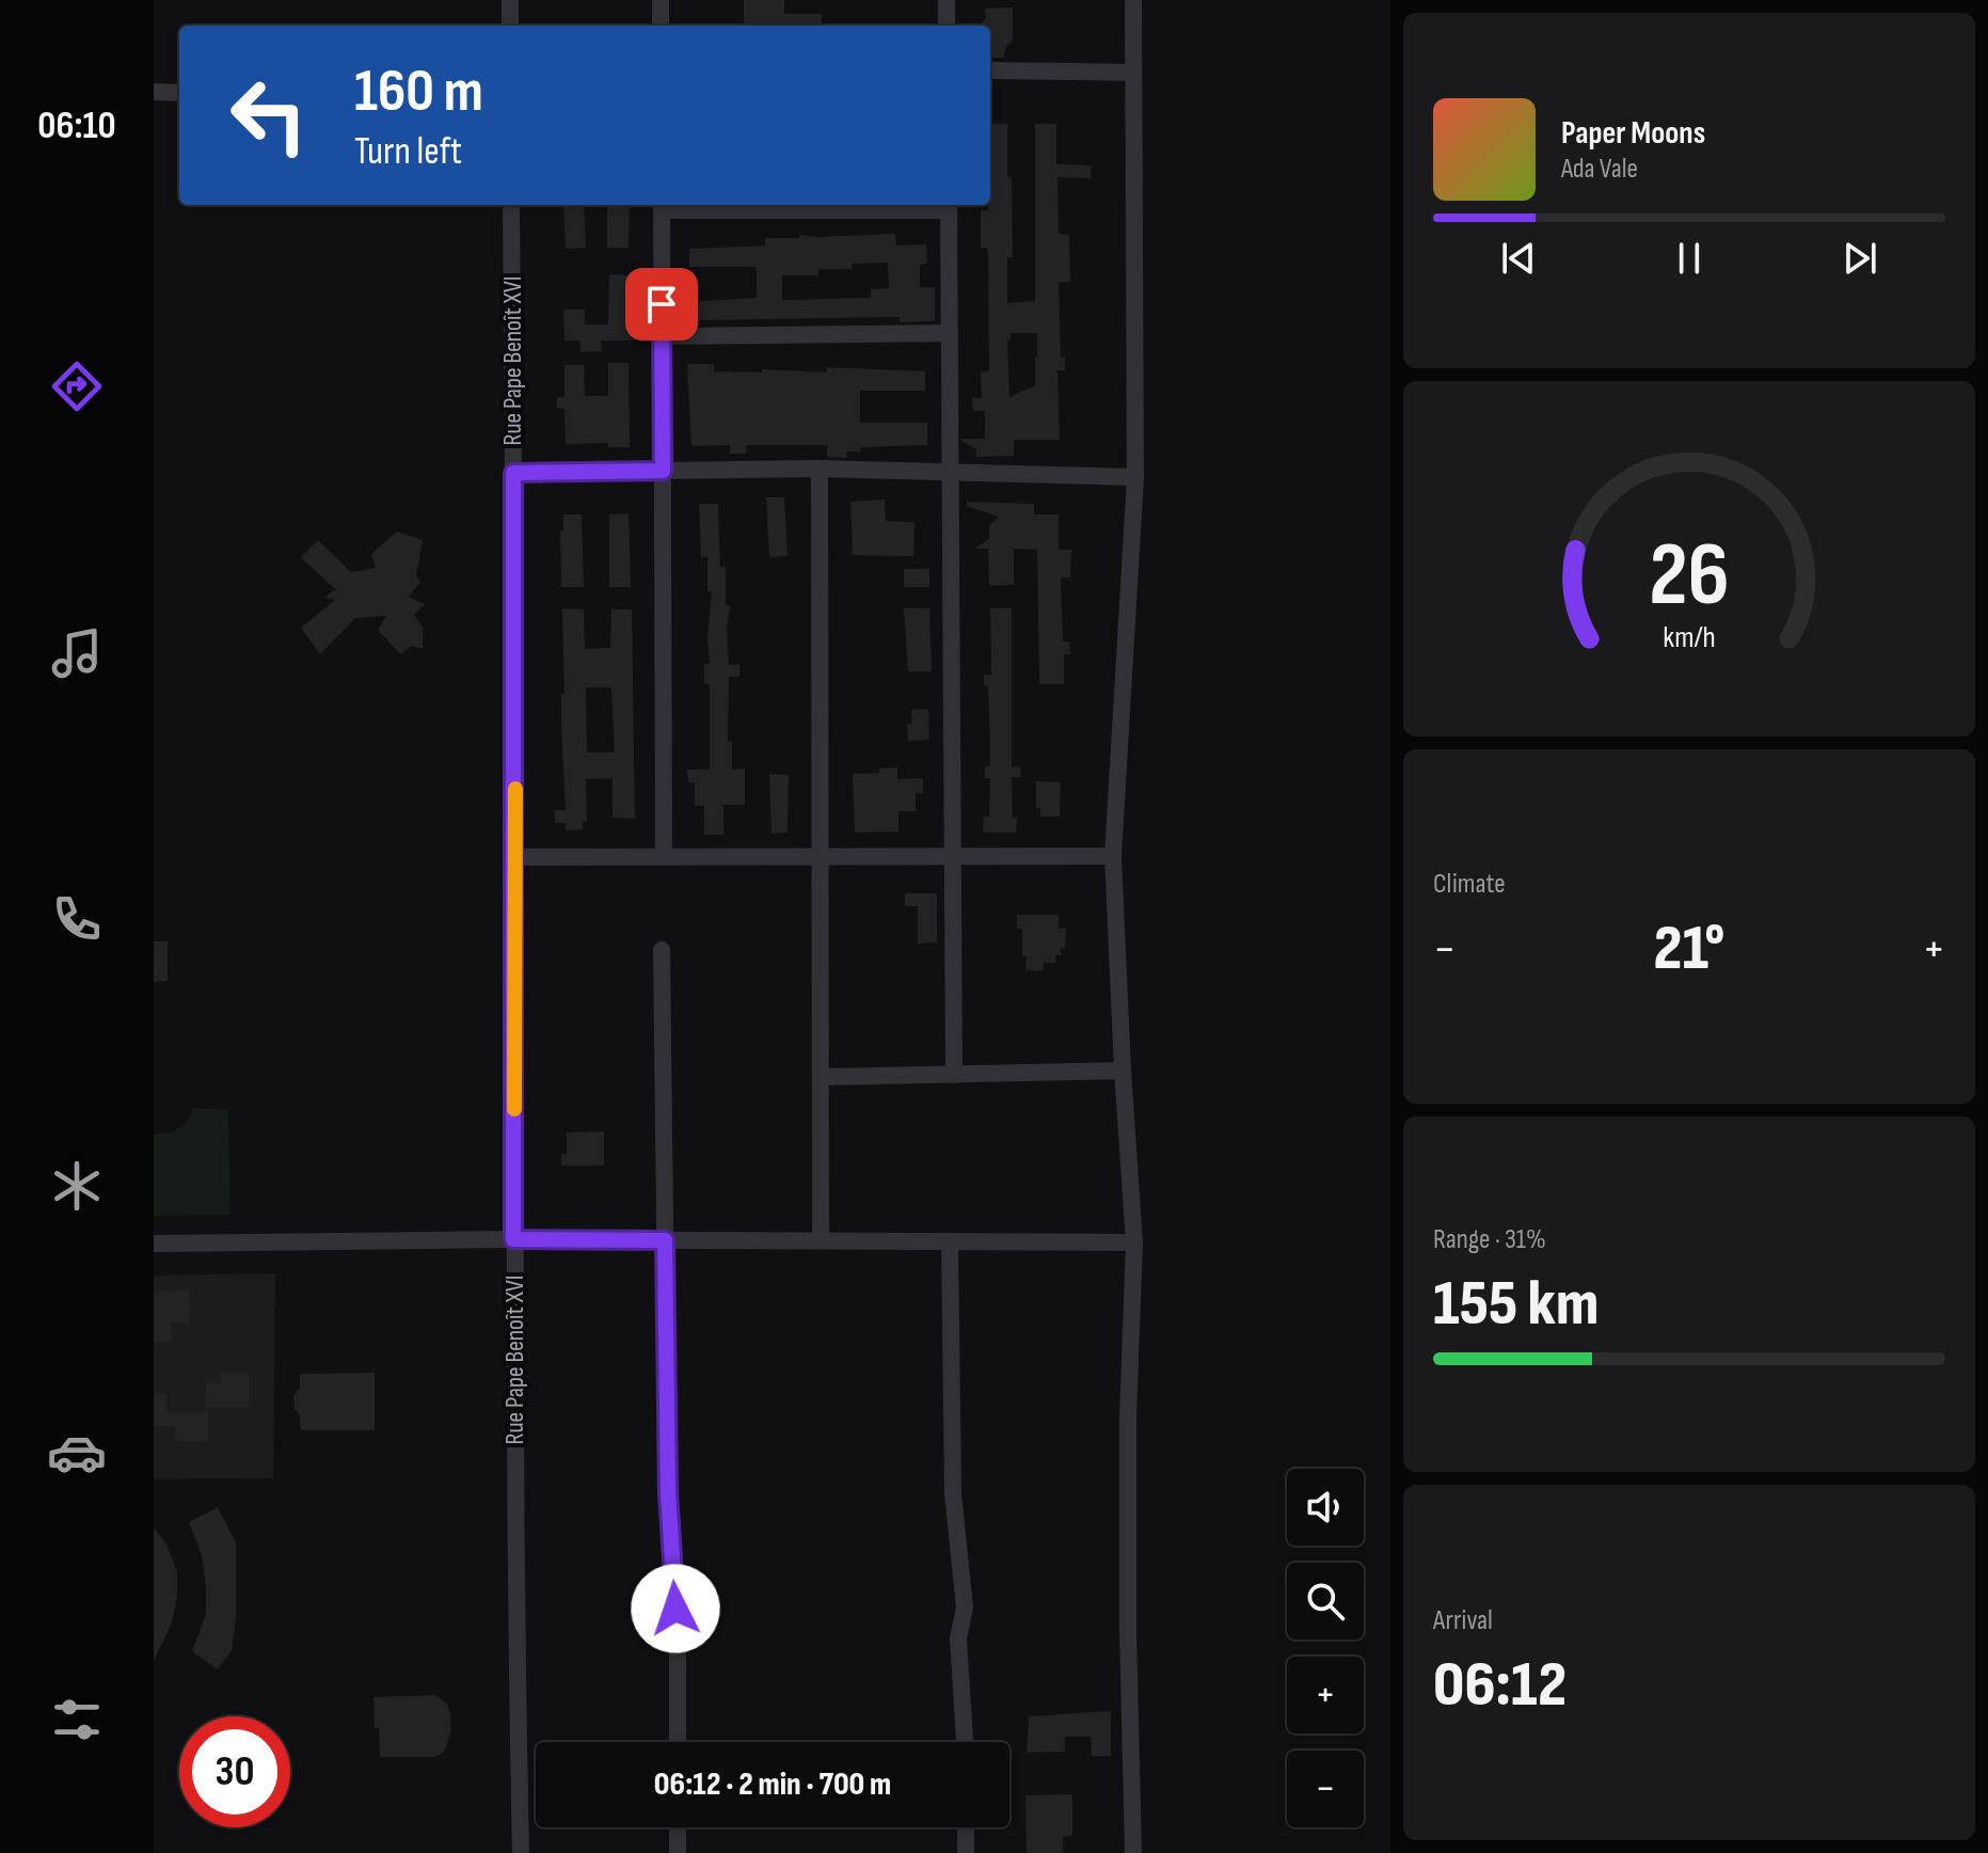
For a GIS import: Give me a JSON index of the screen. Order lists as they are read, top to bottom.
{
  "streets": {
    "street": ["Rue Pape Benoît XVI"]
  },
  "page": {
    "tabs": "06:10",
    "turn": ["160 m", "Turn left"],
    "song": ["Paper Moons", "Ada Vale"],
    "tile": [
      "Climate",
      ["Range · 31%", "155 km"],
      ["Arrival", "06:12"]
    ],
    "heat": ["−", "21°", "+"],
    "map_buttons": ["+", "−"],
    "limit": "30",
    "trip": "06:12 · 2 min · 700 m",
    "gauge": ["26", "km/h"]
  }
}
